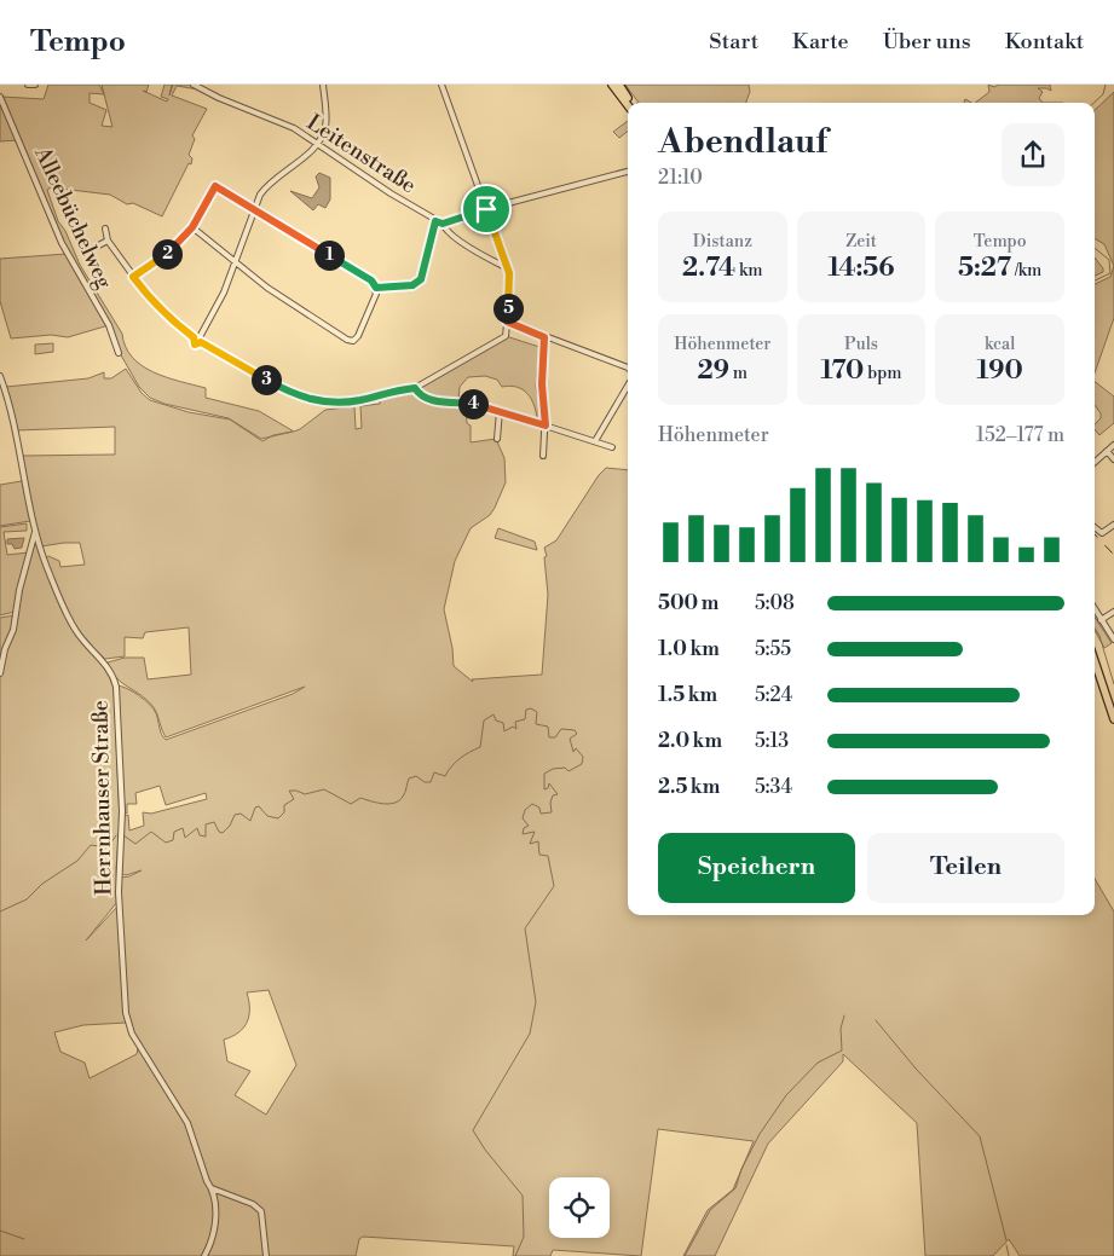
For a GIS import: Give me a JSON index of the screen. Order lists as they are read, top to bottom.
{
  "streets": {
    "street": ["Leitenstraße", "Alleebüchelweg", "Herrnhauser Straße"]
  },
  "page": {
    "header": "Tempo",
    "nav": [
      "Start",
      "Karte",
      "Über uns",
      "Kontakt"
    ],
    "heading": ["Abendlauf", "21:10"],
    "stats": [
      ["Distanz", "2.74 km"],
      ["Zeit", "14:56"],
      ["Tempo", "5:27 /km"],
      ["Höhenmeter", "29 m"],
      ["Puls", "170 bpm"],
      ["kcal", "190"]
    ],
    "pins": [
      "2",
      "1",
      "5",
      "3",
      "4"
    ],
    "chart": ["Höhenmeter", "152–177 m"],
    "list": [
      {
        "name": "500 m",
        "note": "5:08"
      },
      {
        "name": "1.0 km",
        "note": "5:55"
      },
      {
        "name": "1.5 km",
        "note": "5:24"
      },
      {
        "name": "2.0 km",
        "note": "5:13"
      },
      {
        "name": "2.5 km",
        "note": "5:34"
      }
    ],
    "buttons": ["Speichern", "Teilen"]
  }
}
